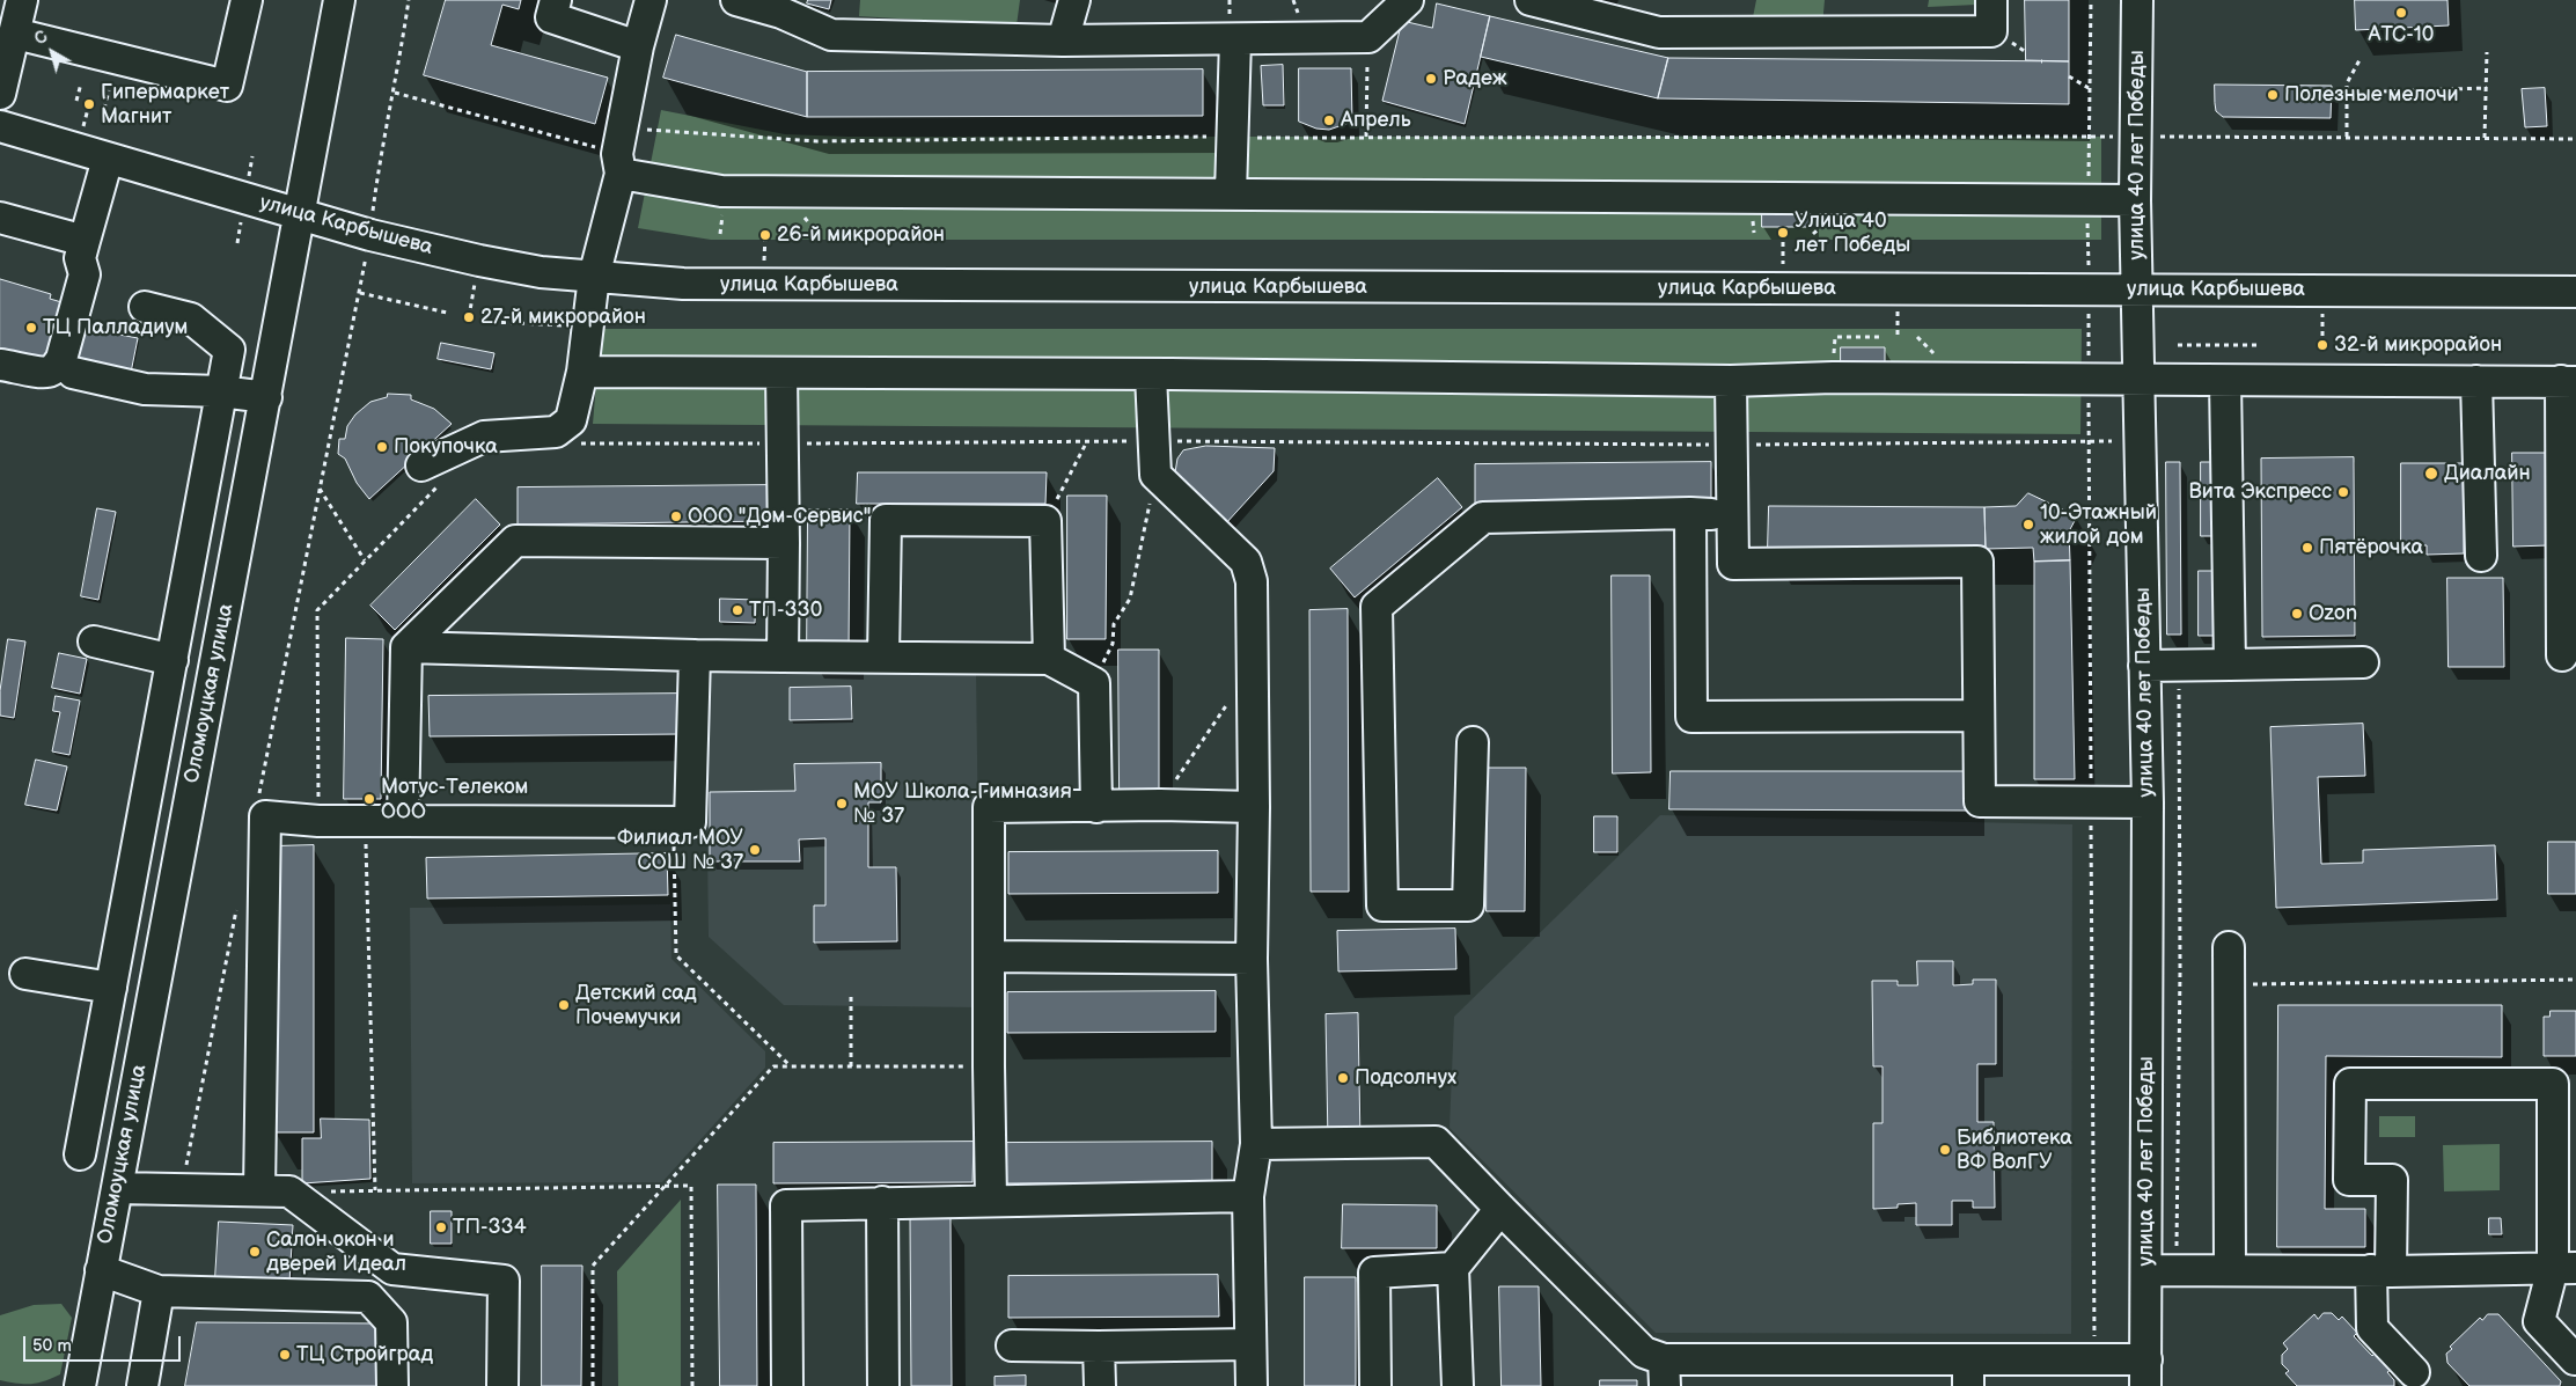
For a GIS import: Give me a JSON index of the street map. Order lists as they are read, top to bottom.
{
  "streets": {
    "street": ["улица 40 лет Победы", "улица Карбышева", "Оломоуцкая улица"]
  },
  "crossings": [
    ["улица 40 лет Победы", "улица Карбышева"],
    ["улица Карбышева", "Оломоуцкая улица"]
  ],
  "places": [
    "АТС-10",
    "Радеж",
    "Полезные мелочи",
    "Гипермаркет Магнит",
    "Апрель",
    "Улица 40 лет Победы",
    "26-й микрорайон",
    "27-й микрорайон",
    "ТЦ Палладиум",
    "32-й микрорайон",
    "Покупочка",
    "Диалайн",
    "Вита Экспресс",
    "ООО \"Дом-Сервис\"",
    "10-Этажный жилой дом",
    "Пятёрочка",
    "ТП-330",
    "Ozon",
    "Мотус-Телеком ООО",
    "МОУ Школа-Гимназия № 37",
    "Филиал МОУ СОШ № 37",
    "Детский сад Почемучки",
    "Подсолнух",
    "Библиотека ВФ ВолГУ",
    "ТП-334",
    "Салон окон и дверей Идеал",
    "ТЦ Стройград"
  ],
  "scale_bar": "50 m",
  "north": "top left"
}
